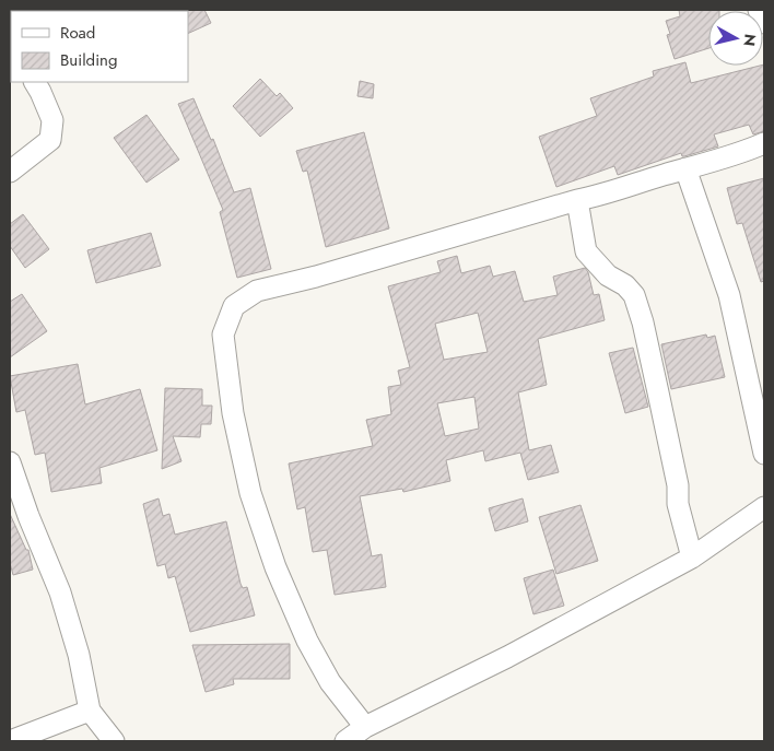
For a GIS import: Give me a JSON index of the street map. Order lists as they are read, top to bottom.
{
  "legend": ["Road", "Building"],
  "north": "right"
}
